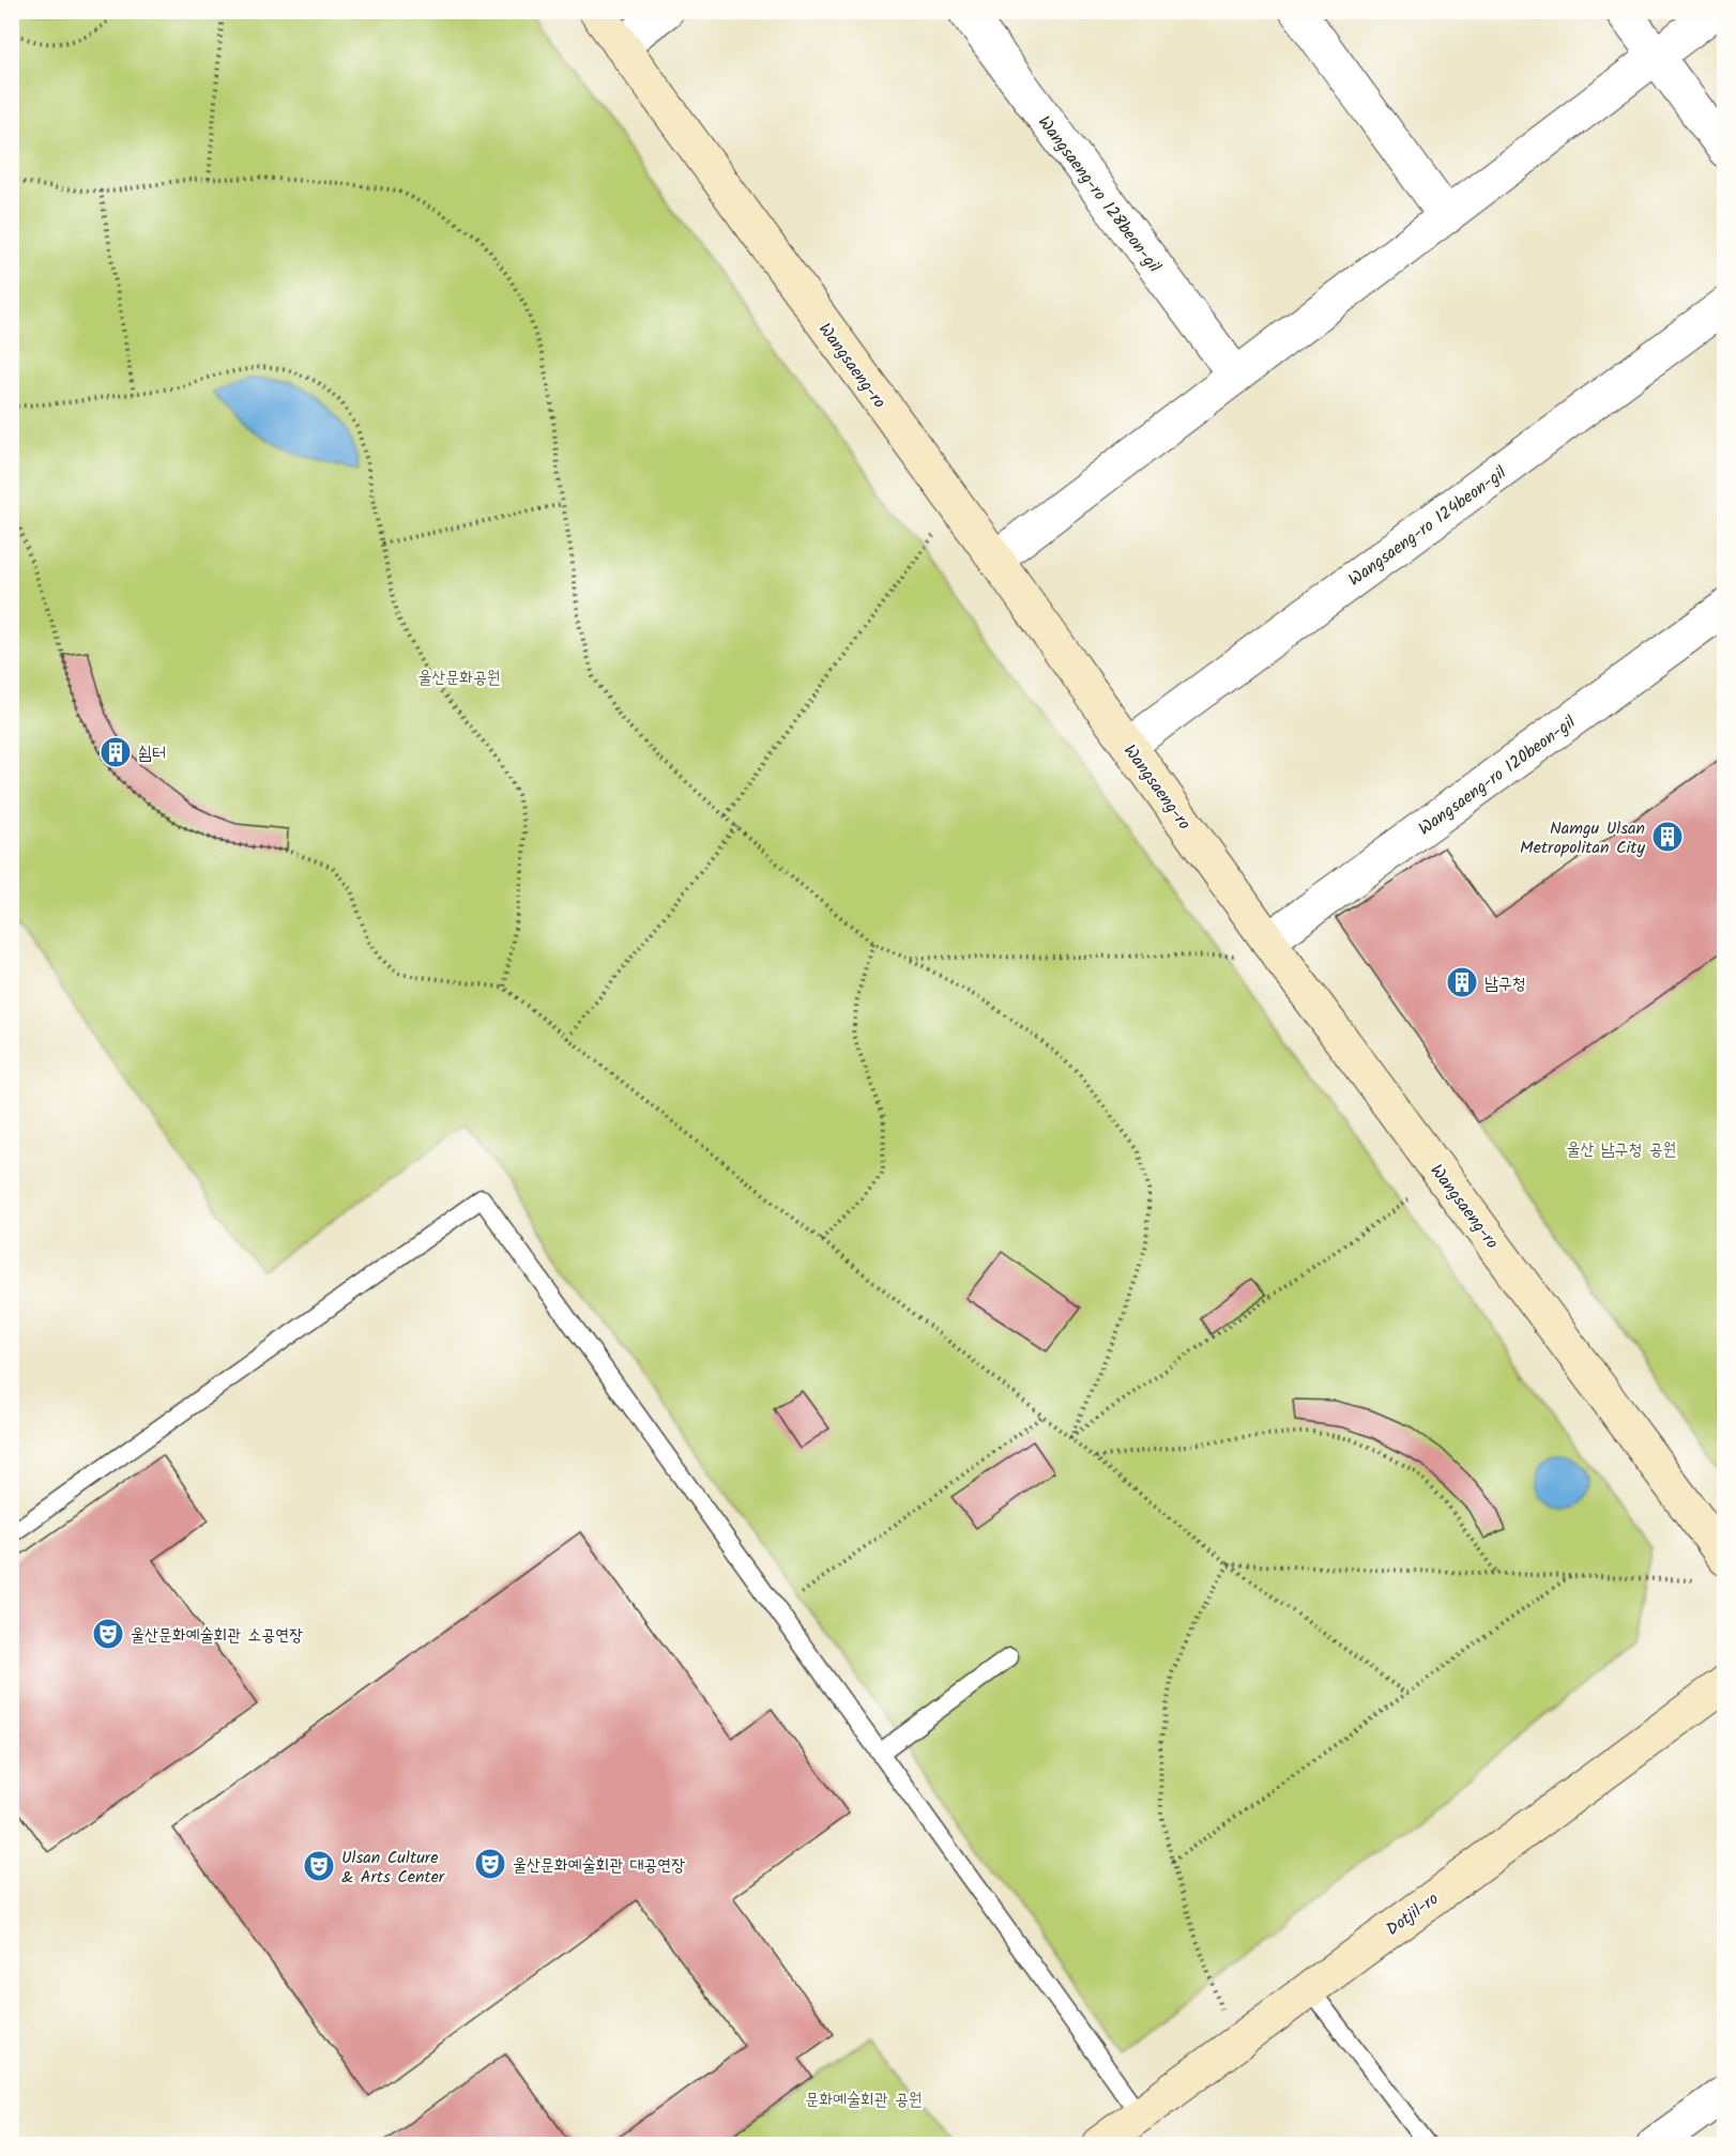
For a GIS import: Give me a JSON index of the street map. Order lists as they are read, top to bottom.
{
  "streets": {
    "main road": ["Wangsaeng-ro", "Dotjil-ro"],
    "street": ["Wangsaeng-ro 128beon-gil", "Wangsaeng-ro 124beon-gil", "Wangsaeng-ro 120beon-gil"]
  },
  "crossings": [
    ["Wangsaeng-ro", "Wangsaeng-ro 124beon-gil"],
    ["Wangsaeng-ro", "Wangsaeng-ro 120beon-gil"]
  ],
  "parks": ["울산문화공원", "울산 남구청 공원", "문화예술회관 공원"],
  "places": {
    "building": ["쉼터", "Namgu Ulsan Metropolitan City", "남구청"],
    "theatre": ["울산문화예술회관 소공연장", "울산문화예술회관 대공연장", "Ulsan Culture & Arts Center"]
  }
}
